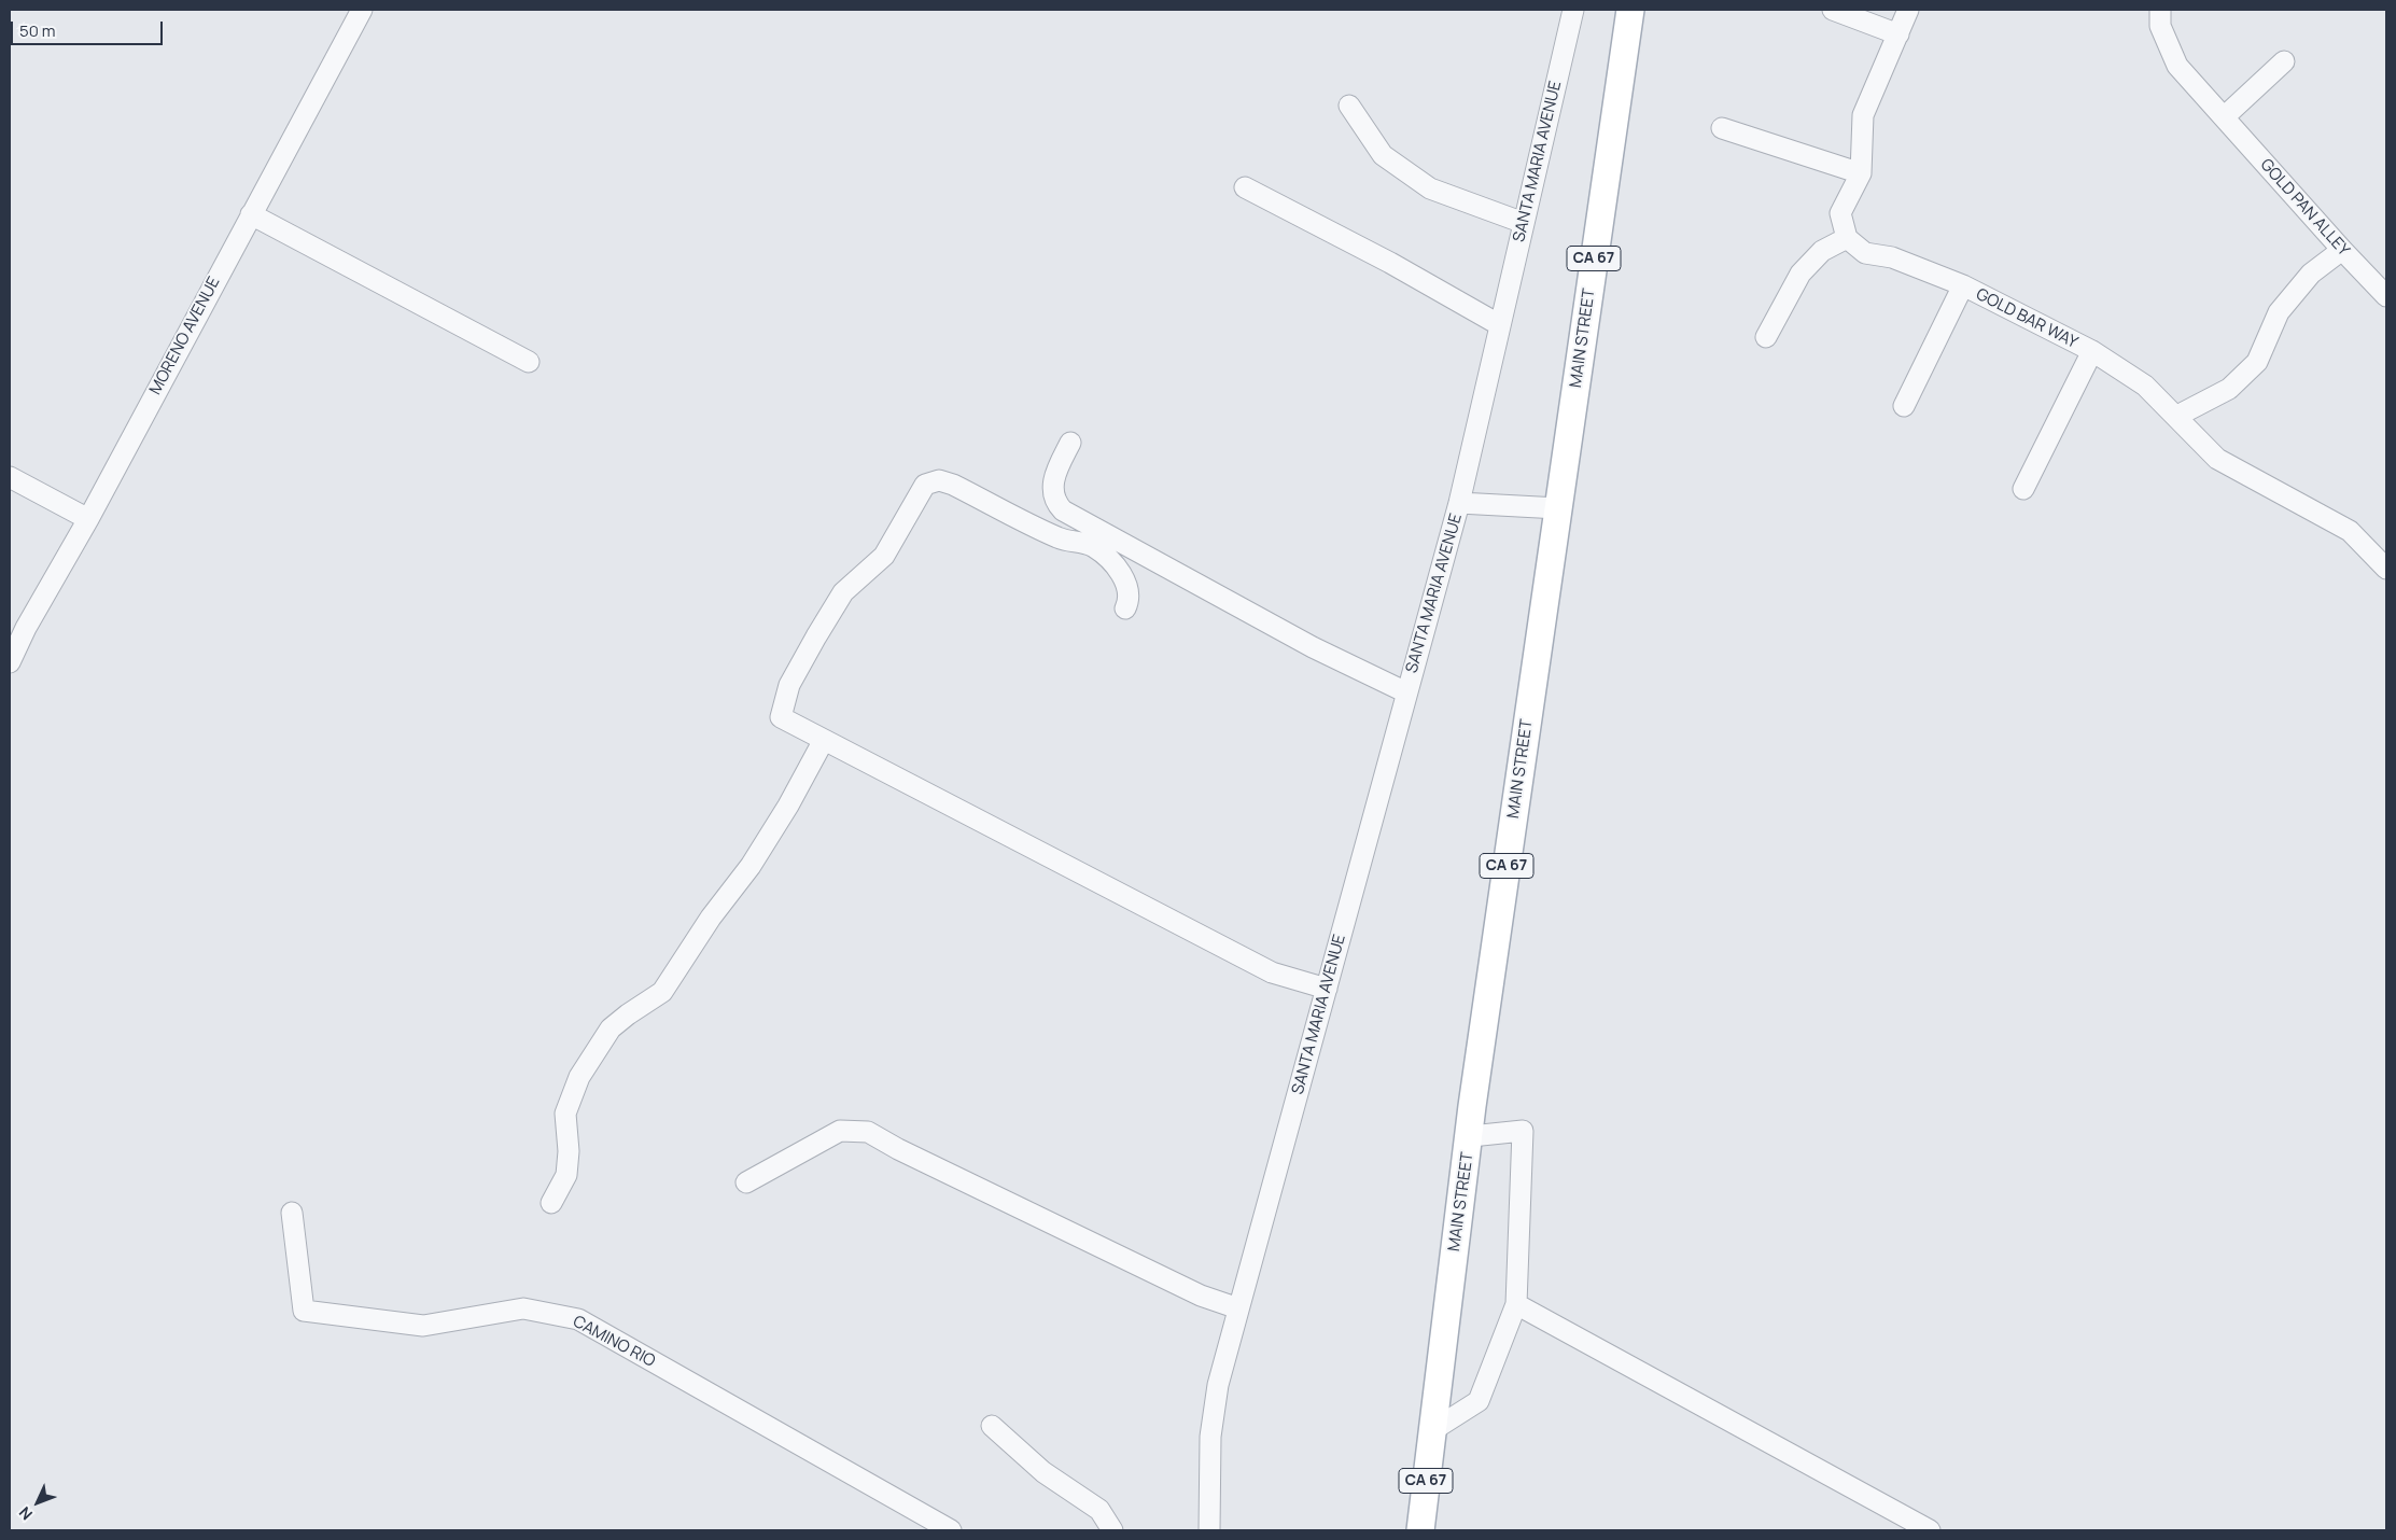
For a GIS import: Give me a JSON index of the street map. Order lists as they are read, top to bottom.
{
  "streets": {
    "main road": ["CA 67", "MAIN STREET"],
    "street": [
      "SANTA MARIA AVENUE",
      "GOLD PAN ALLEY",
      "GOLD BAR WAY",
      "MORENO AVENUE",
      "CAMINO RIO"
    ]
  },
  "crossings": [
    ["SANTA MARIA AVENUE", "MAIN STREET"]
  ],
  "scale_bar": "50 m",
  "north": "bottom left"
}
